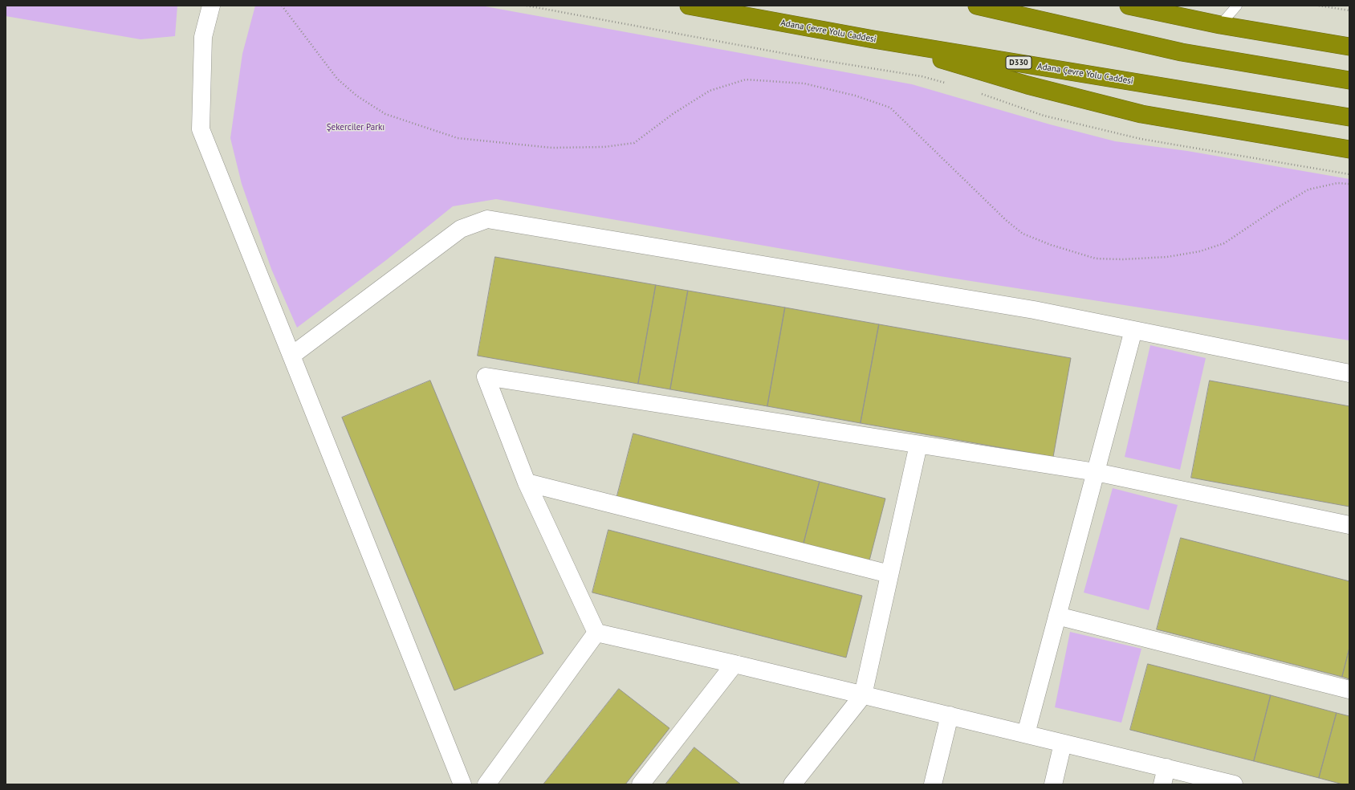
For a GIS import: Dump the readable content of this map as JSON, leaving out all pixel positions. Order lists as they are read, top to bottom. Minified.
{"streets":{"highway":["Adana Çevre Yolu Caddesi","D330"]},"parks":["Şekerciler Parkı"]}
